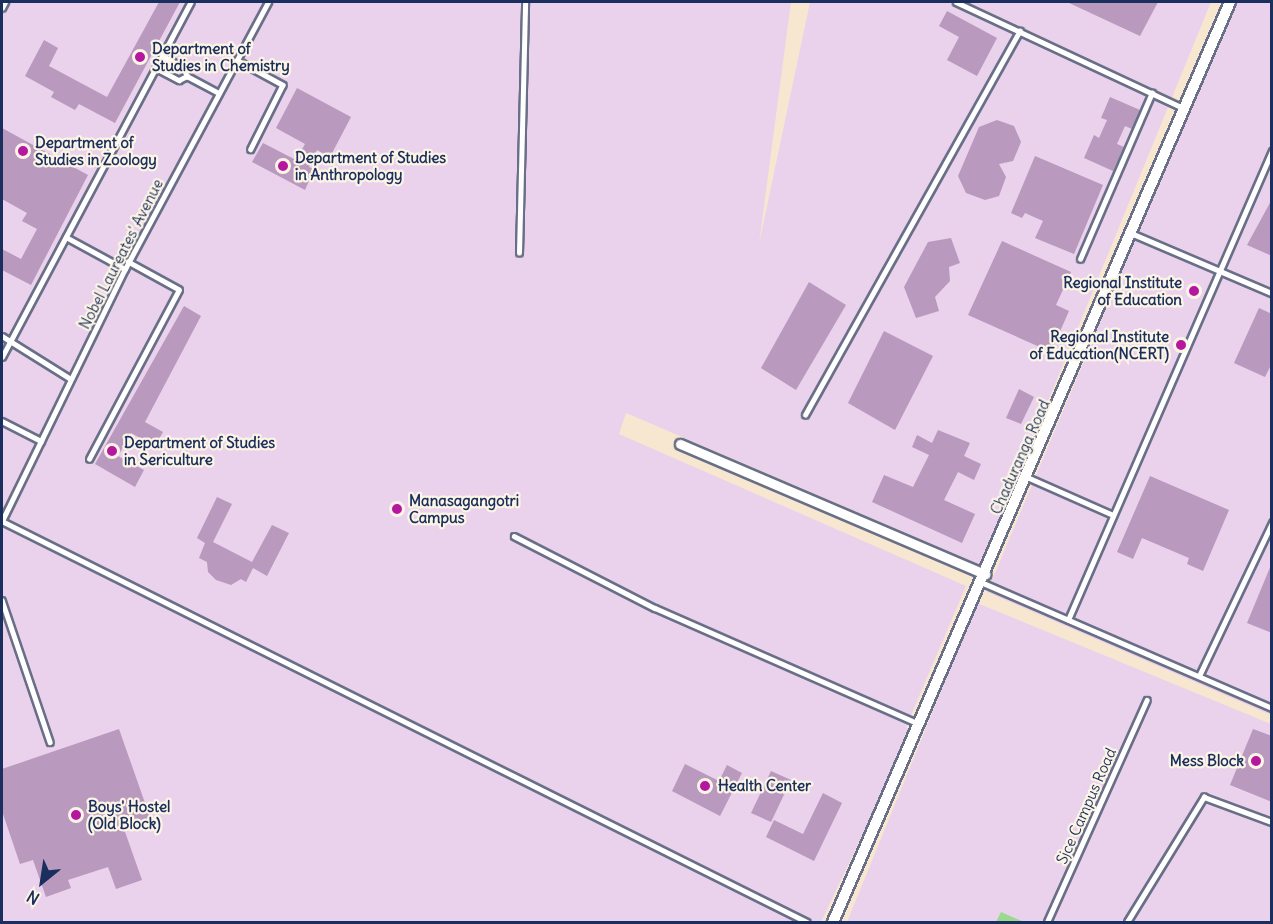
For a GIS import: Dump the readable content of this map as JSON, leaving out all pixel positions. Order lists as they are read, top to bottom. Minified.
{"streets":{"street":["Chaduranga Road"],"lane":["Nobel Laureates' Avenue","Sjce Campus Road"]},"places":["Department of Studies in Chemistry","Department of Studies in Zoology","Department of Studies in Anthropology","Regional Institute of Education","Regional Institute of Education(NCERT)","Department of Studies in Sericulture","Manasagangotri Campus","Mess Block","Health Center","Boys' Hostel (Old Block)"],"north":"bottom left"}
